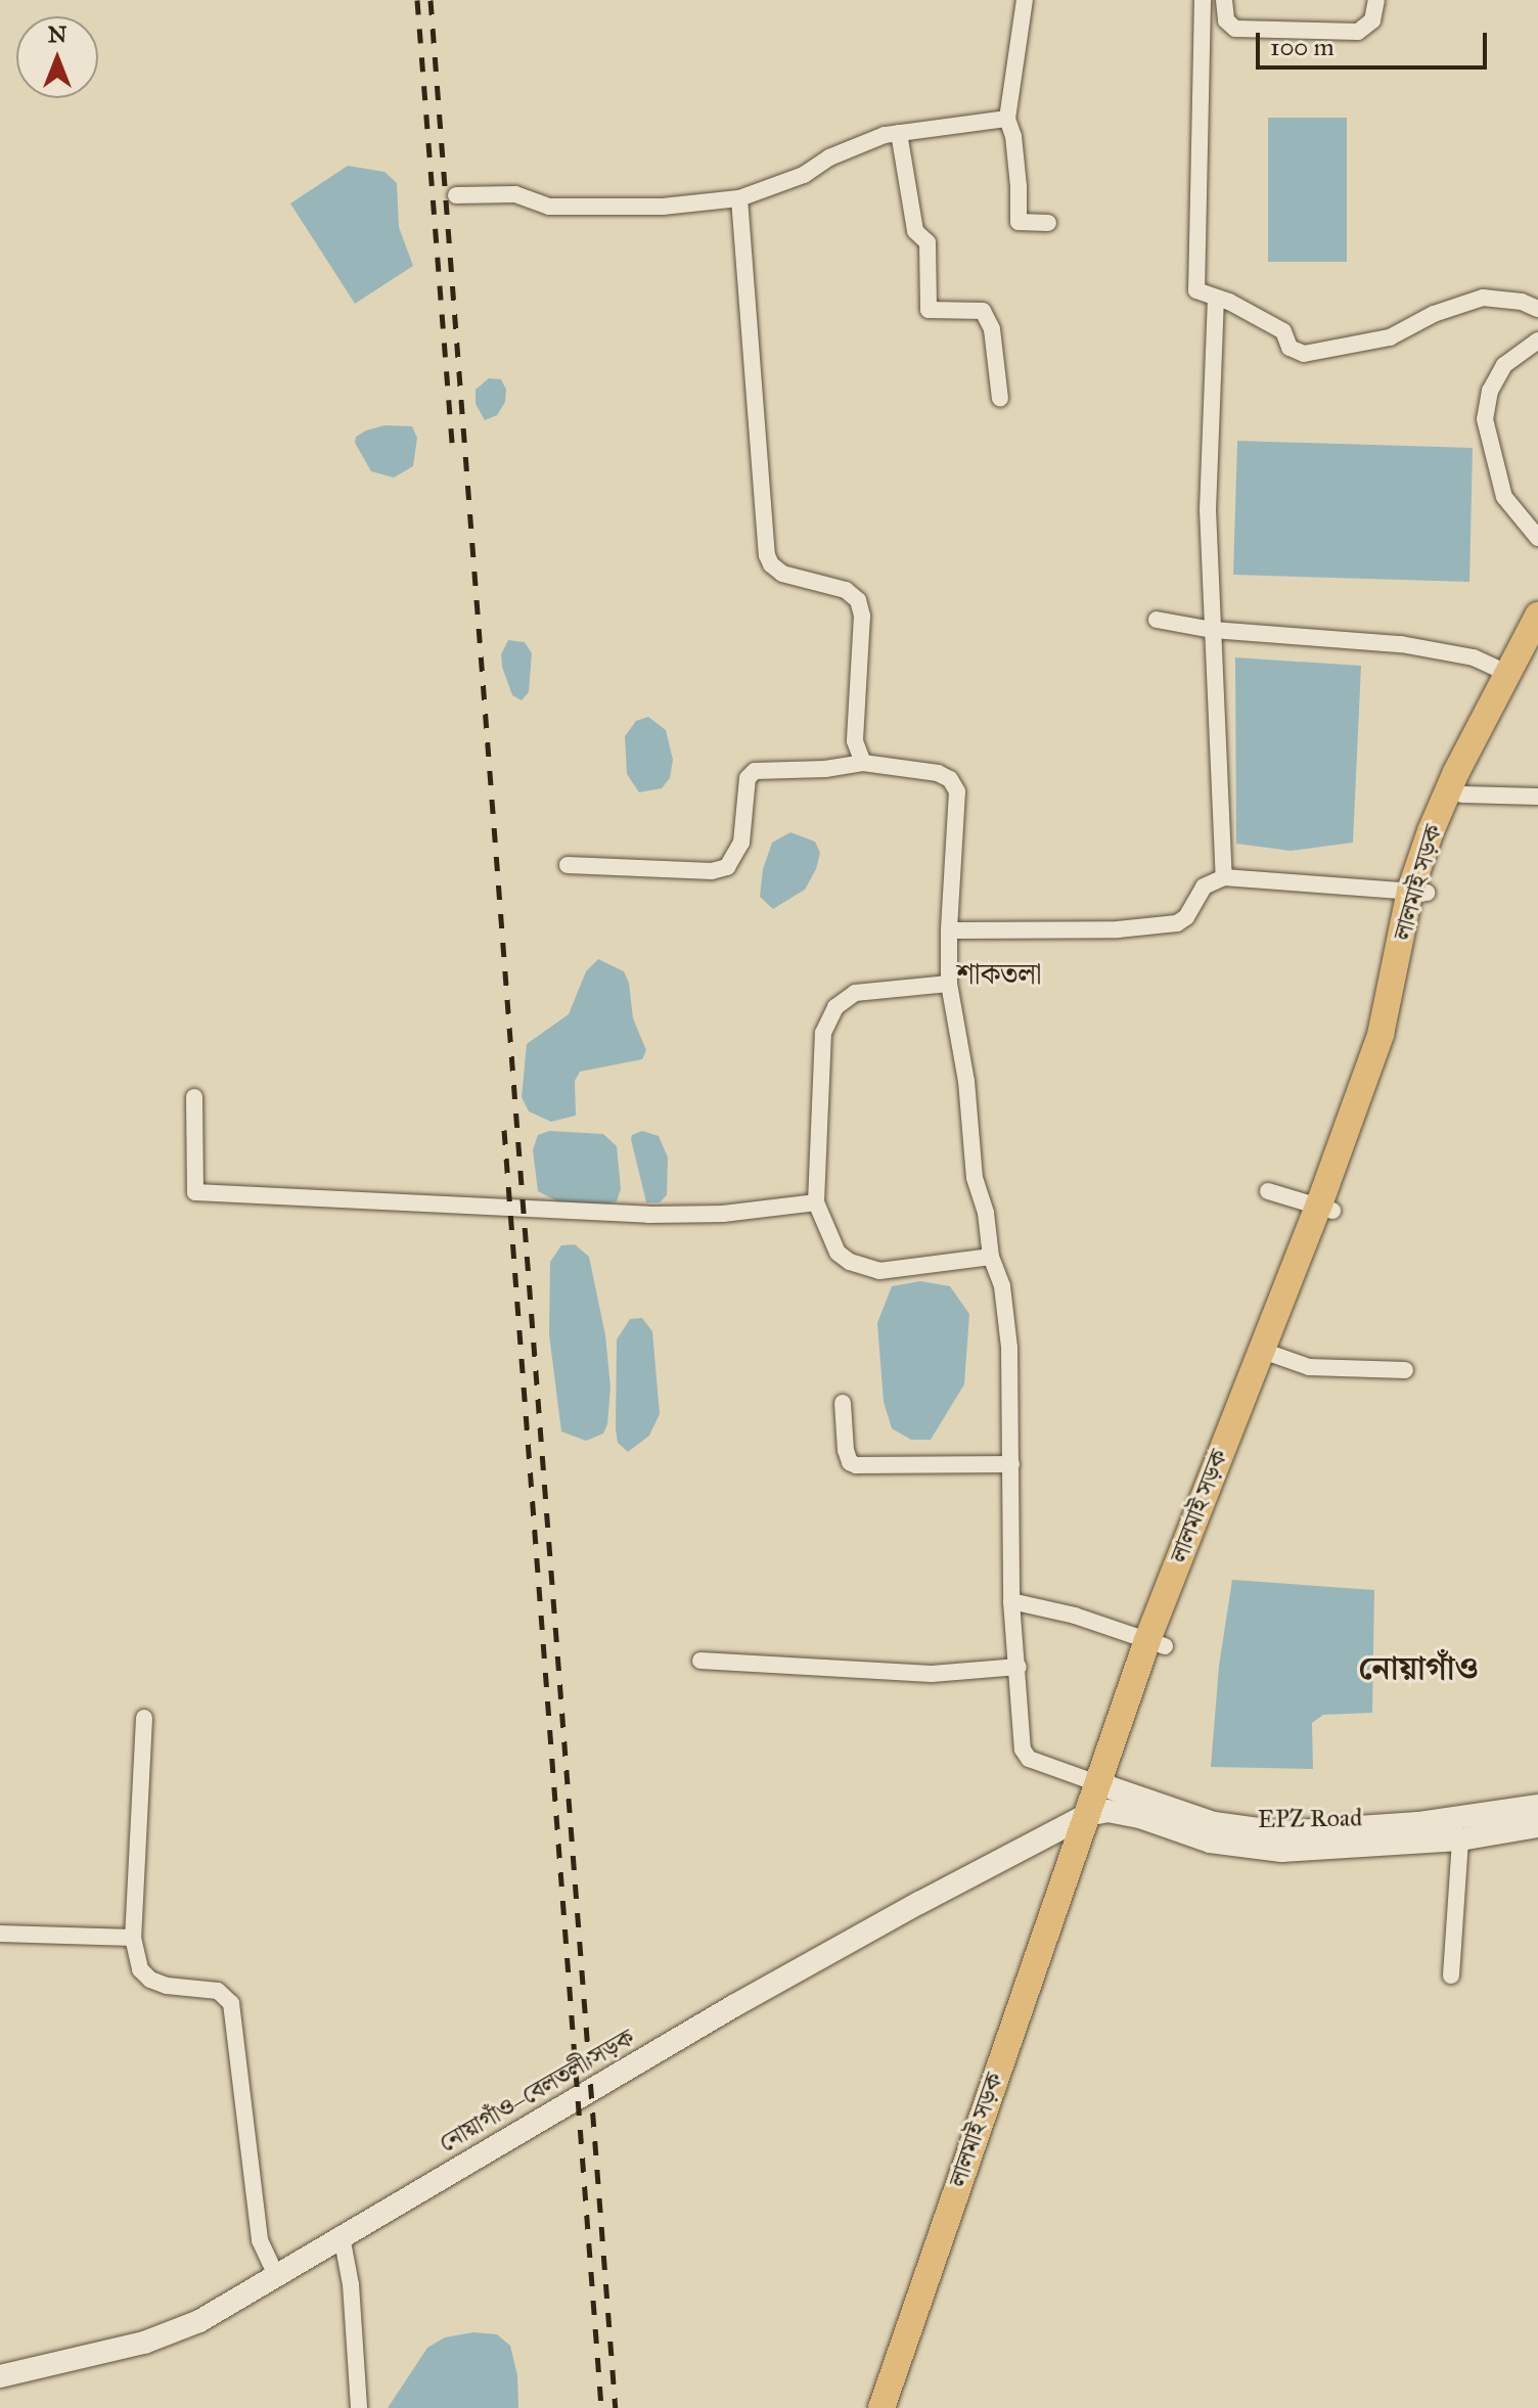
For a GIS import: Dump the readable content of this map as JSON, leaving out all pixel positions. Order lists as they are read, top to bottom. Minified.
{"streets":{"main road":["লালমাই সড়ক","EPZ Road","নোয়াগাঁও–বেলতলী সড়ক"]},"crossings":[["লালমাই সড়ক","EPZ Road"],["লালমাই সড়ক","নোয়াগাঁও–বেলতলী সড়ক"],["EPZ Road","নোয়াগাঁও–বেলতলী সড়ক"]],"districts":["শাকতলা","নোয়াগাঁও"],"scale_bar":"100 m","north":"top"}
